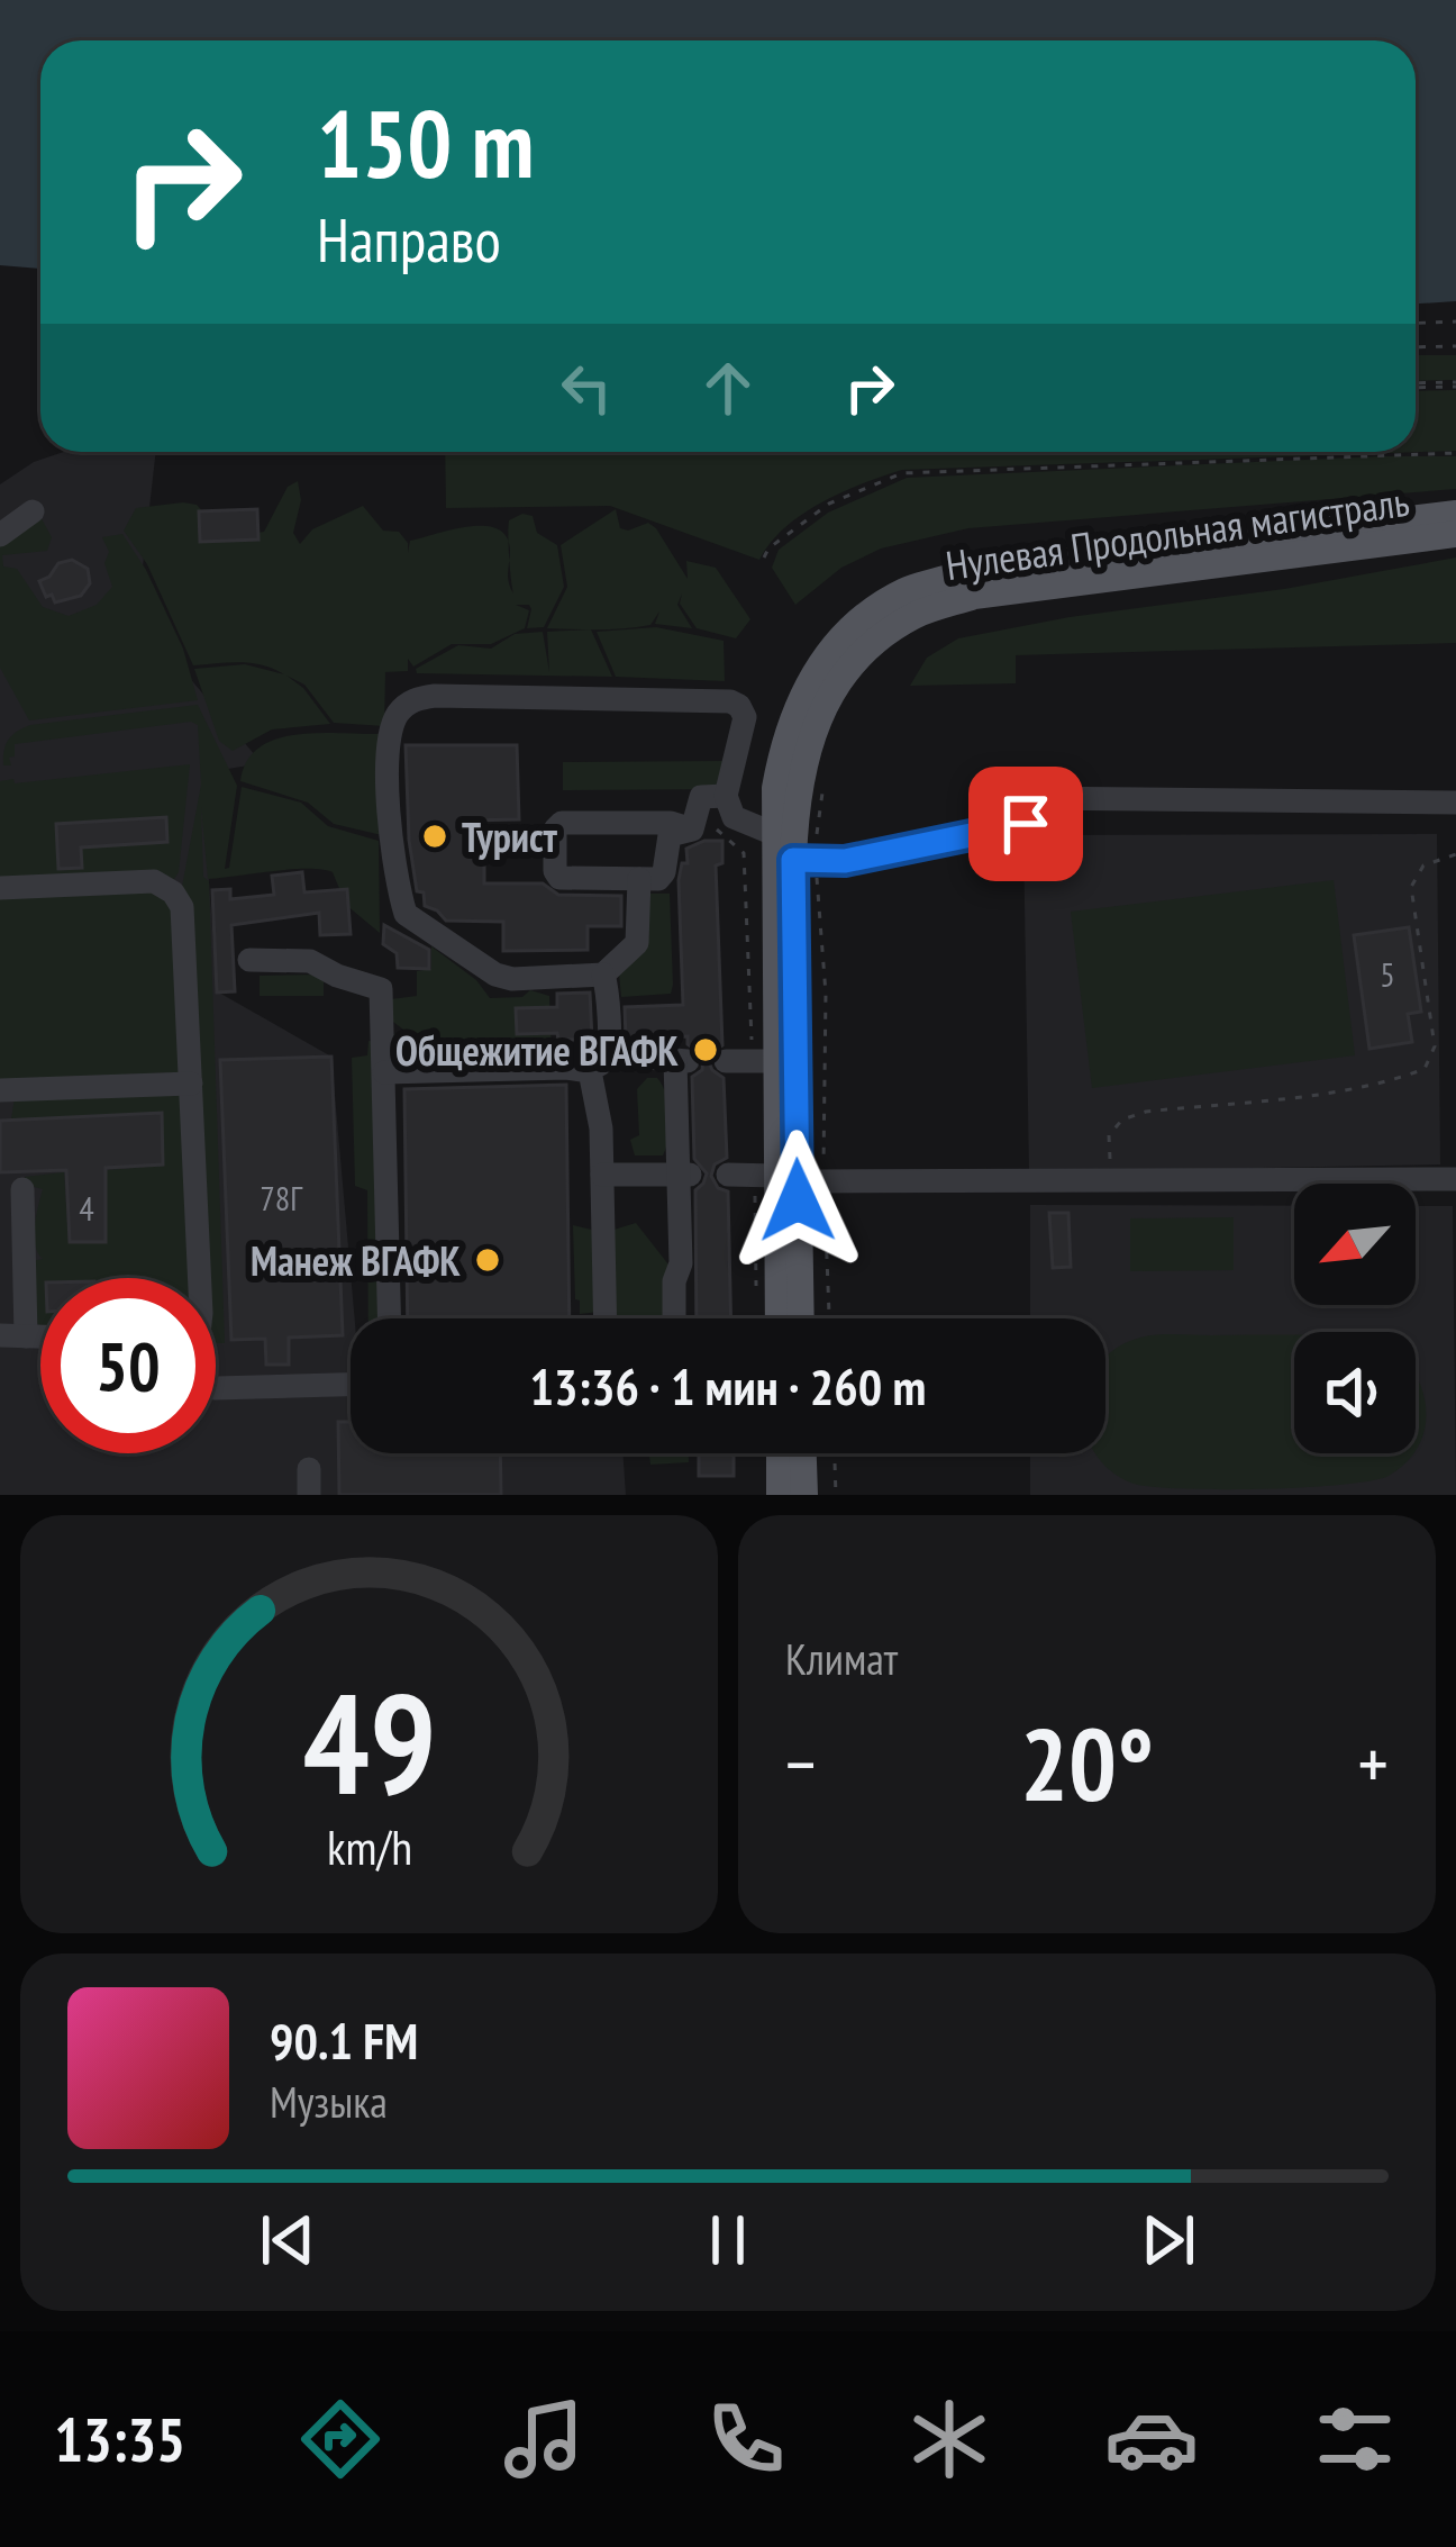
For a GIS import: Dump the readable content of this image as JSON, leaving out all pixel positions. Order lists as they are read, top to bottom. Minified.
{"streets":{"main road":["Нулевая Продольная магистраль"]},"places":["Турист","Общежитие ВГАФК","Манеж ВГАФК"],"house_numbers":["5","78Г","4"],"north":"bottom left","page":{"turn":["150 m","Направо"],"limit":"50","trip":"13:36 · 1 мин · 260 m","tile":"Климат","heat":["−","20°","+"],"song":["90.1 FM","Музыка"],"tabs":"13:35","gauge":["49","km/h"]}}
